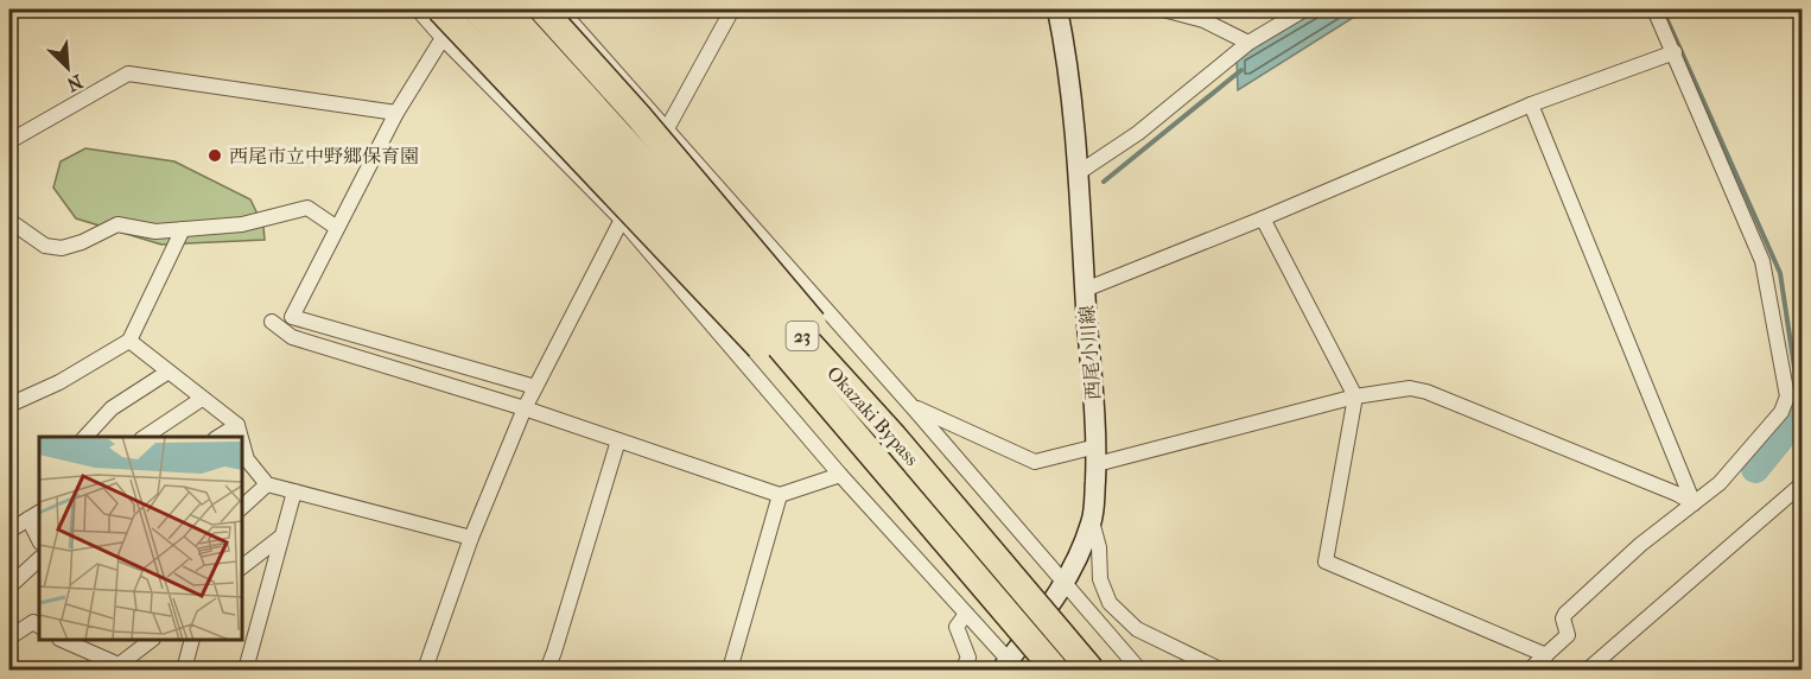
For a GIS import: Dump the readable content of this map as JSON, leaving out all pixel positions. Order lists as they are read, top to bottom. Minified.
{"streets":{"highway":["23","Okazaki Bypass"],"main road":["西尾小川線"]},"crossings":[["23","Okazaki Bypass"]],"places":["西尾市立中野郷保育園"],"north":"bottom right"}
